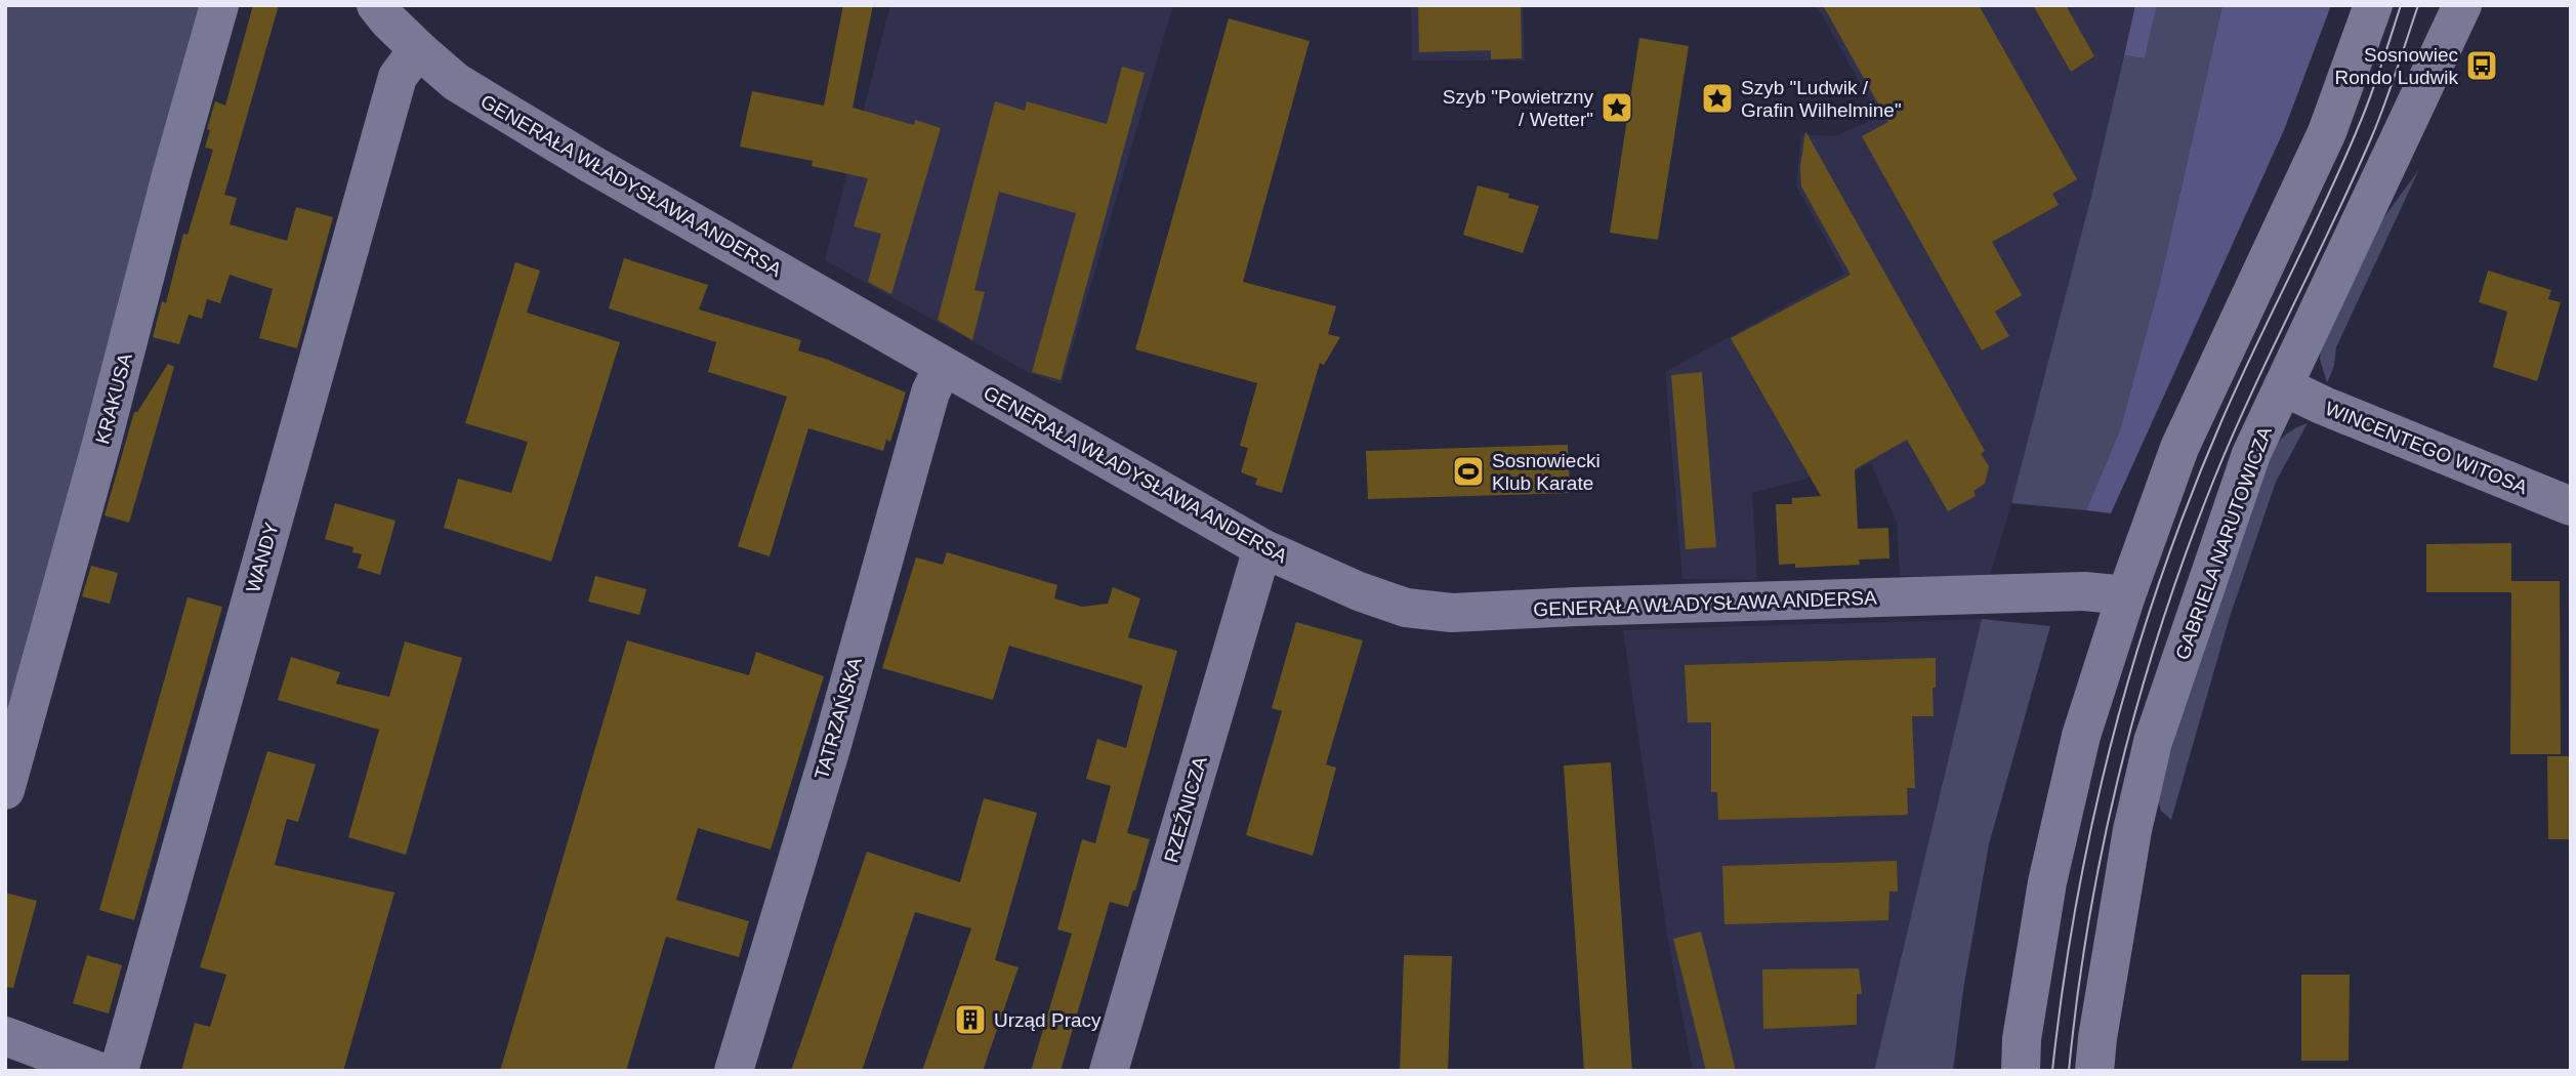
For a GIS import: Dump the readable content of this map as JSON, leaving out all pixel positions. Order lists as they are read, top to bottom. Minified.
{"streets":{"street":["GENERAŁA WŁADYSŁAWA ANDERSA","KRAKUSA","WINCENTEGO WITOSA","GABRIELA NARUTOWICZA","WANDY","TATRZAŃSKA","RZEŹNICZA"]},"crossings":[["GENERAŁA WŁADYSŁAWA ANDERSA","WANDY"],["GENERAŁA WŁADYSŁAWA ANDERSA","TATRZAŃSKA"],["GENERAŁA WŁADYSŁAWA ANDERSA","RZEŹNICZA"],["WINCENTEGO WITOSA","GABRIELA NARUTOWICZA"]],"places":{"bus stop":["Sosnowiec Rondo Ludwik"],"place":["Szyb \"Ludwik / Grafin Wilhelmine\"","Szyb \"Powietrzny / Wetter\""],"sports":["Sosnowiecki Klub Karate"],"building":["Urząd Pracy"]}}
